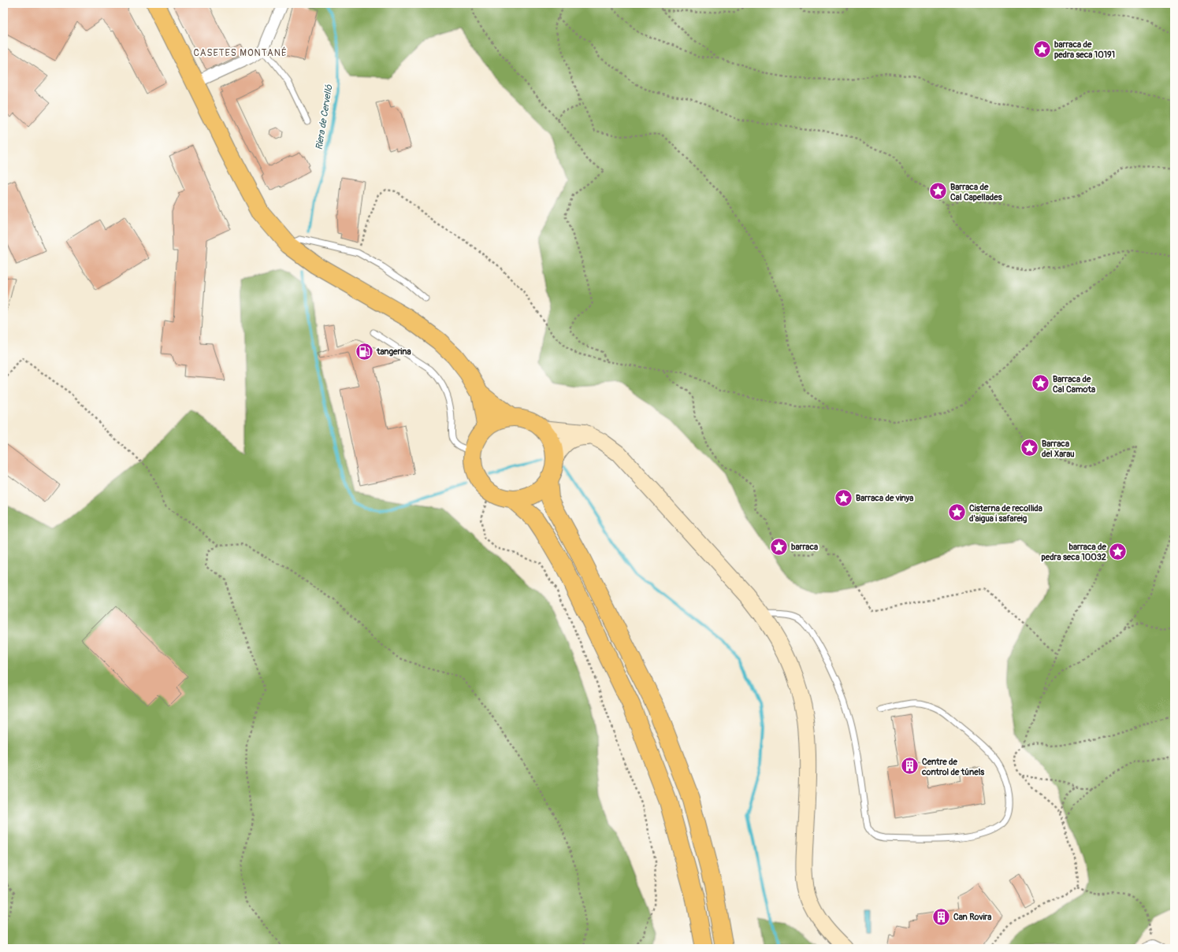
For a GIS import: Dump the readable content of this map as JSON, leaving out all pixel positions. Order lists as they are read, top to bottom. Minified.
{"districts":["CASETES MONTANÉ"],"water":["Riera de Cervelló"],"places":{"place":["barraca de pedra seca 10191","Barraca de Cal Capellades","Barraca de Cal Camota","Barraca del Xarau","Barraca de vinya","Cisterna de recollida d'aigua i safareig","barraca","barraca de pedra seca 10032"],"fuel station":["tangerina"],"building":["Centre de control de túnels","Can Rovira"]}}
